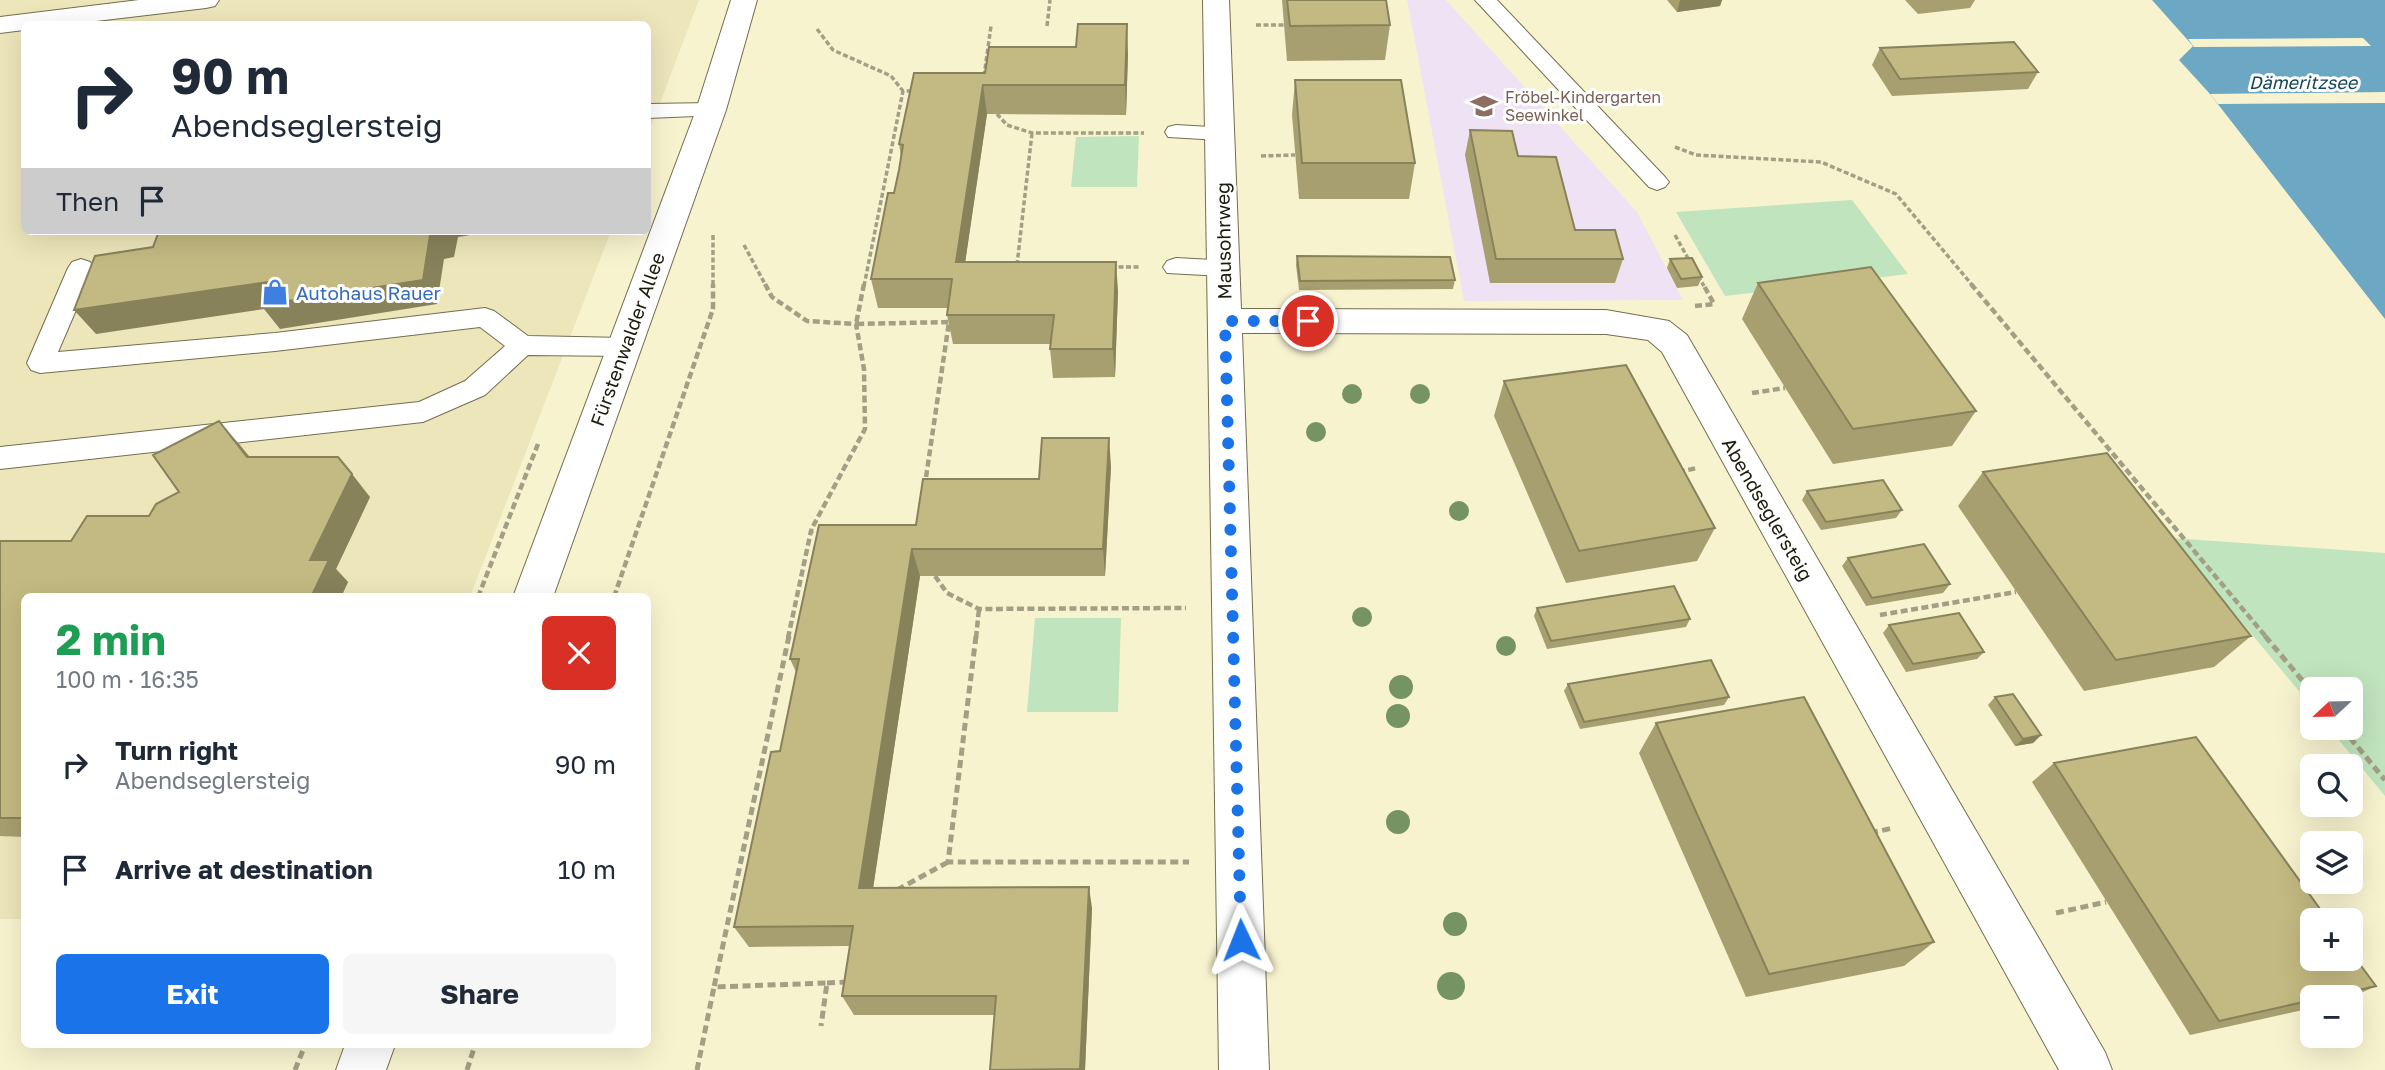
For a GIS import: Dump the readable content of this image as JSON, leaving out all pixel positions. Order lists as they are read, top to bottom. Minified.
{"streets":{"street":["Mausohrweg","Fürstenwalder Allee","Abendseglersteig"]},"crossings":[["Mausohrweg","Abendseglersteig"]],"water":["Dämeritzsee"],"places":{"school or university":["Fröbel-Kindergarten Seewinkel"],"shop":["Autohaus Rauer"]},"north":"left","page":{"turn":["90 m","Abendseglersteig"],"then":"Then","heading":["2 min","100 m · 16:35"],"map_buttons":["+","−"],"list":[{"name":"Turn right","note":"Abendseglersteig","value":"90 m"},{"name":"Arrive at destination","value":"10 m"}],"buttons":["Exit","Share"]}}
